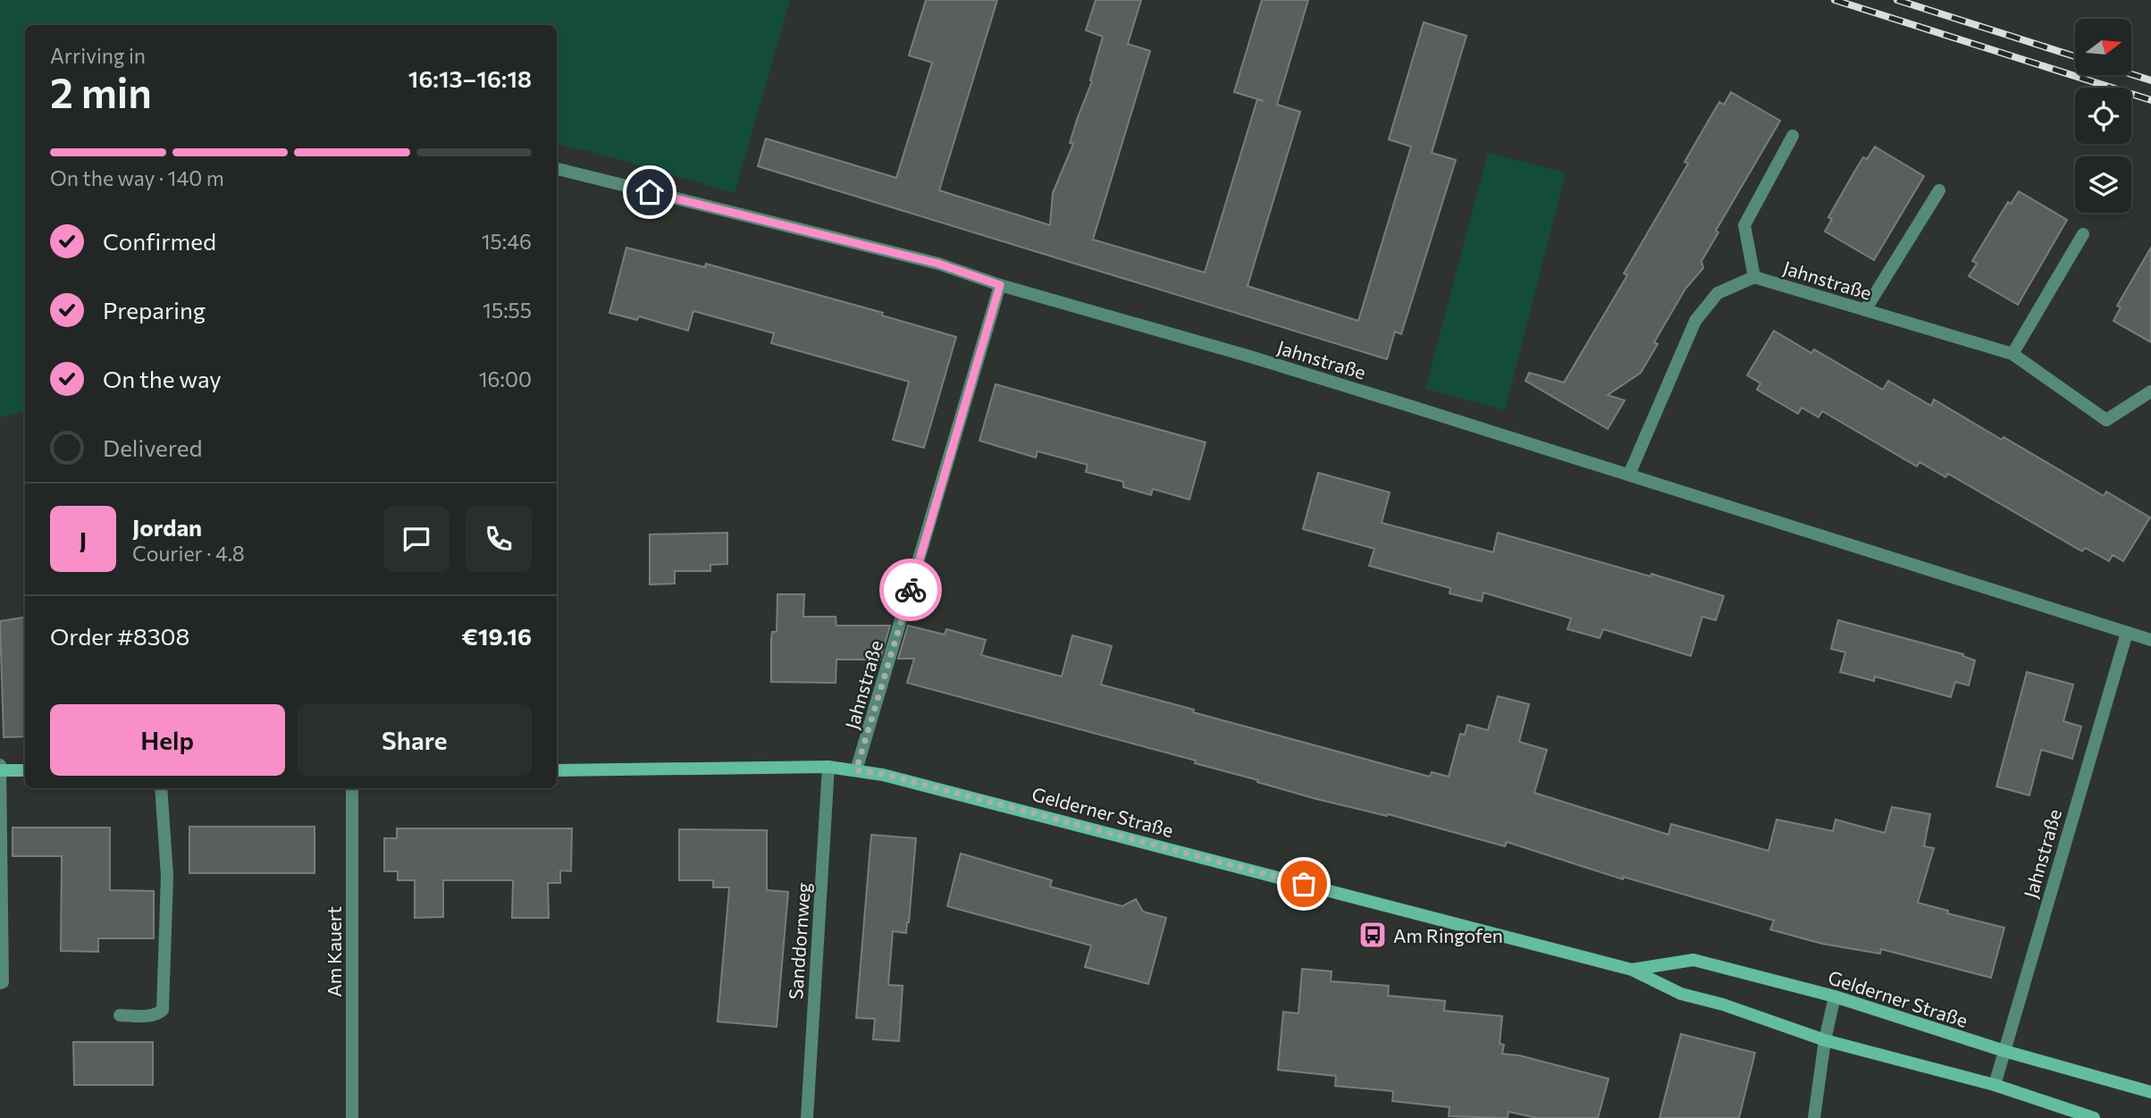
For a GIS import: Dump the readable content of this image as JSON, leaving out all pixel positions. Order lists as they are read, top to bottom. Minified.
{"streets":{"main road":["Gelderner Straße"],"street":["Jahnstraße","Sanddornweg","Am Kauert"]},"crossings":[["Jahnstraße","Gelderner Straße"],["Gelderner Straße","Sanddornweg"]],"places":{"bus stop":["Am Ringofen"]},"north":"right","page":{"heading":["2 min","Arriving in","16:13–16:18"],"panel":["Jordan","Courier · 4.8","Order #8308","€19.16"],"bar":"On the way · 140 m","list":[["Confirmed","15:46"],["Preparing","15:55"],["On the way","16:00"],"Delivered"],"round":"J","buttons":["Help","Share"]}}
